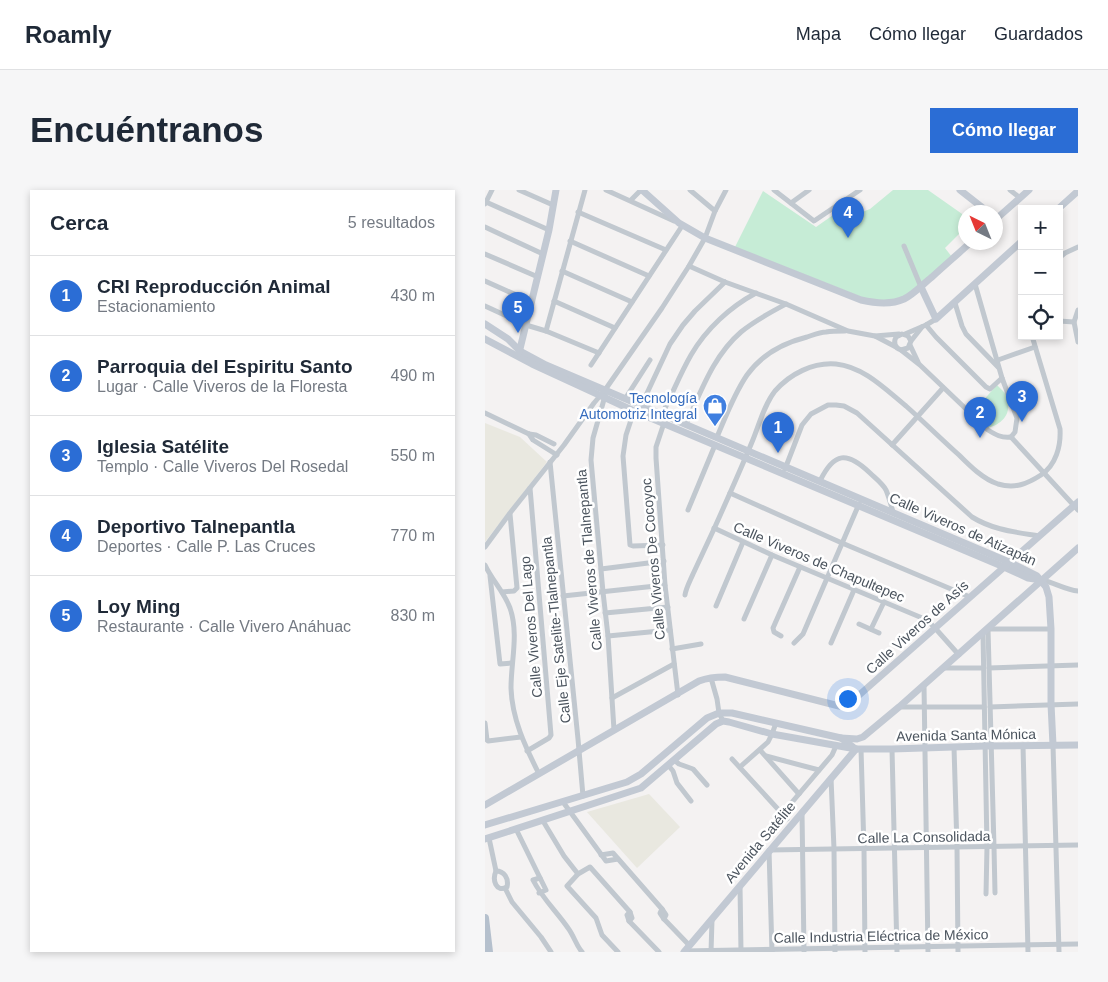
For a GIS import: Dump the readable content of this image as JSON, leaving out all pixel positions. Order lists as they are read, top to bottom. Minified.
{"streets":{"street":["Calle Viveros de Atizapán","Calle Viveros De Cocoyoc","Calle Viveros de Tlalnepantla","Calle Viveros de Chapultepec","Calle Viveros Del Lago","Calle Viveros de Asís","Calle Eje Satelite-Tlalnepantla","Avenida Santa Mónica","Calle La Consolidada","Avenida Satélite","Calle Industria Eléctrica de México"]},"crossings":[["Calle Viveros de Atizapán","Calle Viveros De Cocoyoc"],["Calle Viveros de Atizapán","Calle Viveros de Tlalnepantla"],["Calle Viveros de Atizapán","Calle Viveros de Asís"],["Calle Viveros De Cocoyoc","Calle Viveros de Asís"],["Calle Viveros de Tlalnepantla","Calle Viveros de Asís"],["Calle Viveros de Chapultepec","Calle Viveros de Asís"],["Calle Viveros de Asís","Calle Eje Satelite-Tlalnepantla"],["Avenida Santa Mónica","Avenida Satélite"],["Calle La Consolidada","Avenida Satélite"],["Avenida Satélite","Calle Industria Eléctrica de México"]],"places":{"shop":["Tecnología Automotriz Integral"]},"north":"top left","page":{"header":"Roamly","nav":["Mapa","Cómo llegar","Guardados"],"buttons":"Cómo llegar","title":"Encuéntranos","heading":["Cerca","5 resultados"],"pins":["4","5","3","2","1"],"map_buttons":["+","−"],"list":[{"mark":"1","name":"CRI Reproducción Animal","note":"Estacionamiento","value":"430 m"},{"mark":"2","name":"Parroquia del Espiritu Santo","note":"Lugar · Calle Viveros de la Floresta","value":"490 m"},{"mark":"3","name":"Iglesia Satélite","note":"Templo · Calle Viveros Del Rosedal","value":"550 m"},{"mark":"4","name":"Deportivo Talnepantla","note":"Deportes · Calle P. Las Cruces","value":"770 m"},{"mark":"5","name":"Loy Ming","note":"Restaurante · Calle Vivero Anáhuac","value":"830 m"}]}}
